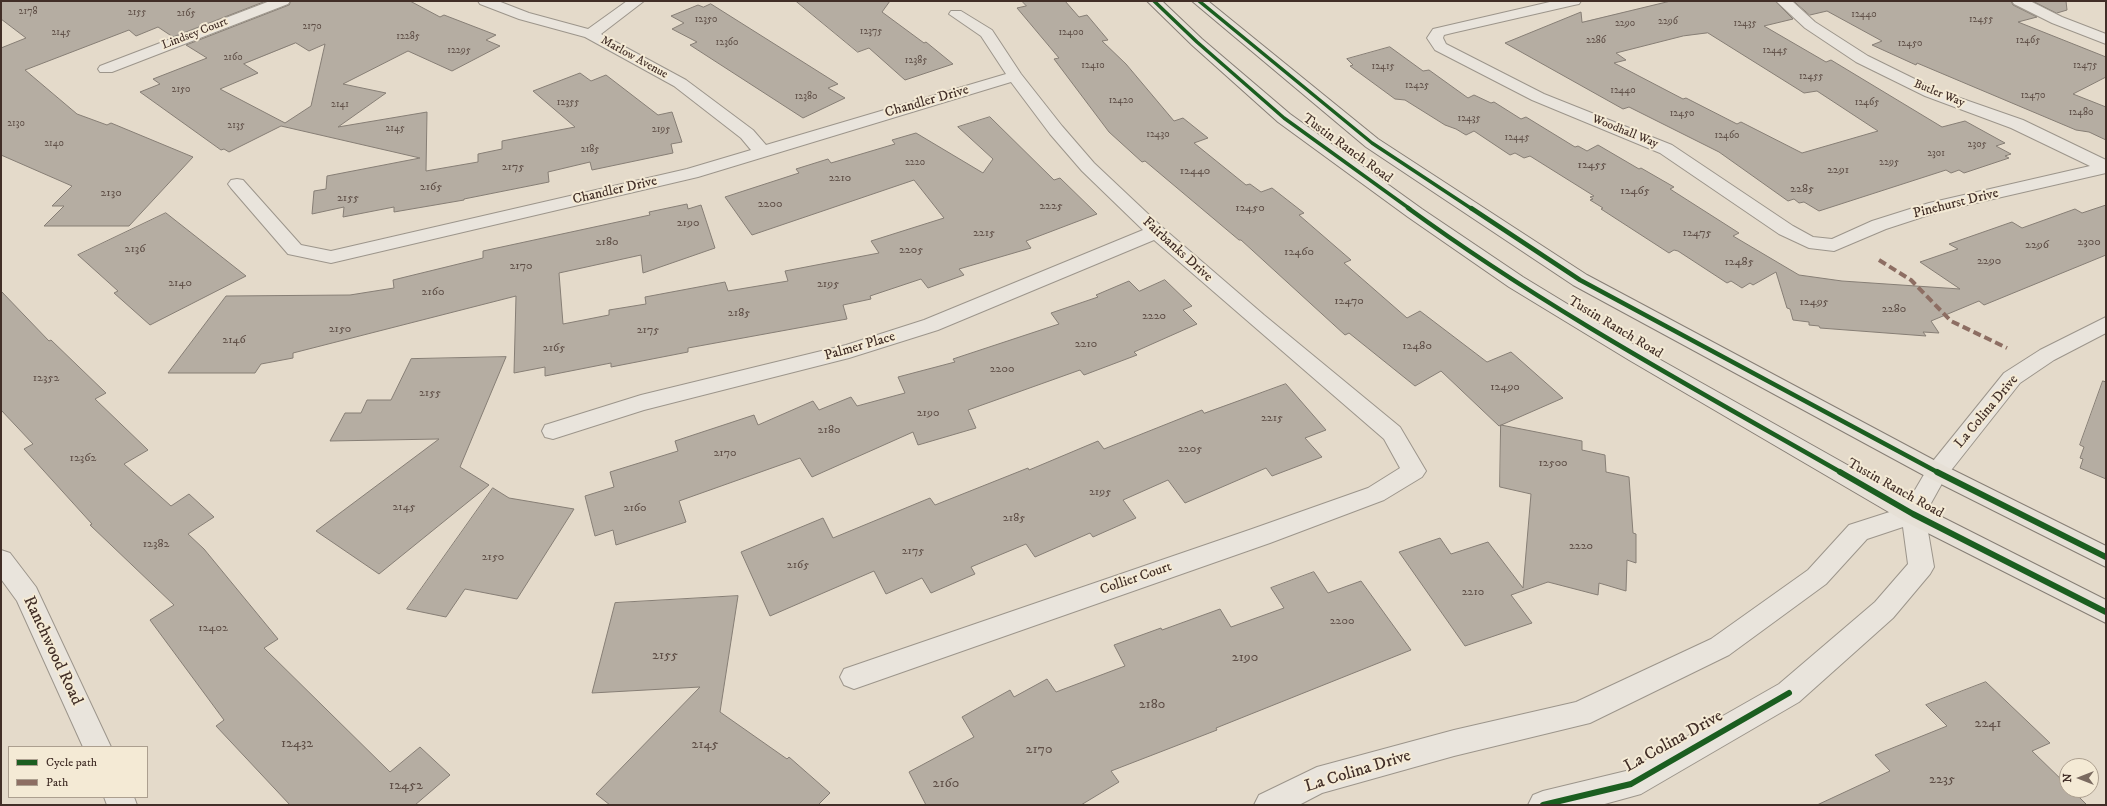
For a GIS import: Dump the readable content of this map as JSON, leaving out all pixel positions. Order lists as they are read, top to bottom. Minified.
{"streets":{"main road":["Tustin Ranch Road"],"street":["Lindsey Court","Marlow Avenue","Butler Way","Chandler Drive","Woodhall Way","Pinehurst Drive","Fairbanks Drive","Palmer Place","La Colina Drive","Collier Court","Ranchwood Road"]},"crossings":[["Marlow Avenue","Chandler Drive"],["Butler Way","Pinehurst Drive"],["Chandler Drive","Fairbanks Drive"],["Woodhall Way","Pinehurst Drive"],["Tustin Ranch Road","La Colina Drive"],["Fairbanks Drive","Palmer Place"],["Fairbanks Drive","Collier Court"]],"house_numbers":["2178","2155","2165","12440","12350","12455","2296","2290","12435","2170","12375","2145","12400","12285","2286","12465","12360","12450","12295","12445","2160","12385","12410","12475","12415","12455","12425","2150","12440","12470","12380","12420","12355","12465","2141","12480","12450","12435","2130","2135","2145","2195","12430","12460","12445","2140","2305","2185","2301","2220","2295","12455","2175","2291","12440","2210","2165","2285","12465","2130","2155","2200","2225","12450","2190","2215","12475","2180","2300","2296","2136","2205","12460","2290","12485","2170","2140","2195","2160","12470","12495","2280","2185","2220","2150","2175","2146","2210","12480","2165","2200","12352","12490","2155","2190","2215","2180","2205","2170","12362","12500","2195","2145","2160","2185","12382","2220","2175","2150","2165","2210","2200","12402","2155","2190","2180","2241","12432","2145","2170","2235","2160","12452"],"legend":["Cycle path","Path"],"north":"left"}
